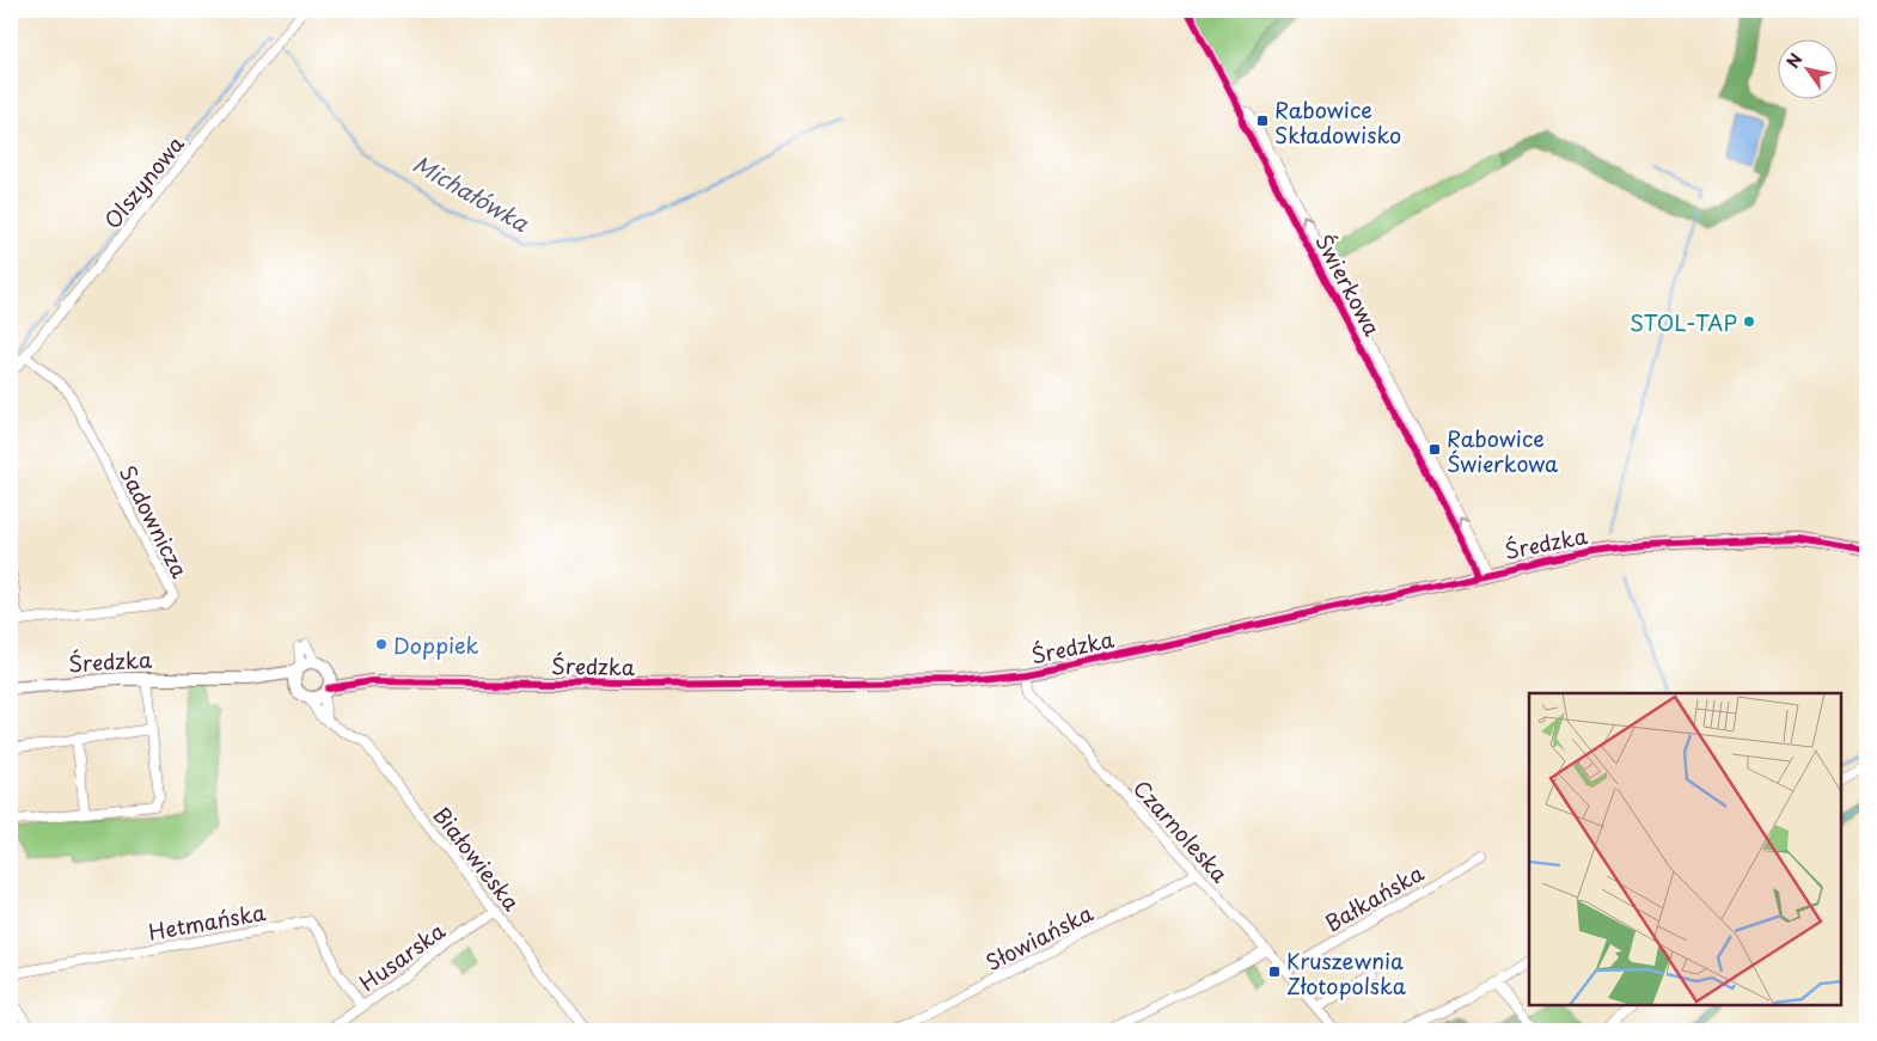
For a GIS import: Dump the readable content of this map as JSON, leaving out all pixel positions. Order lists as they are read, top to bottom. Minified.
{"streets":{"street":["Olszynowa","Świerkowa","Sadownicza","Średzka","Czarnoleska","Białowieska","Bałkańska","Hetmańska","Słowiańska","Husarska"]},"crossings":[["Olszynowa","Sadownicza"],["Świerkowa","Średzka"],["Średzka","Czarnoleska"],["Średzka","Białowieska"],["Czarnoleska","Bałkańska"],["Czarnoleska","Słowiańska"],["Białowieska","Husarska"],["Hetmańska","Husarska"]],"water":["Michałówka"],"places":{"transit":["Rabowice Składowisko","Rabowice Świerkowa","Kruszewnia Złotopolska"],"other":["STOL-TAP","Doppiek"]},"north":"top left"}
